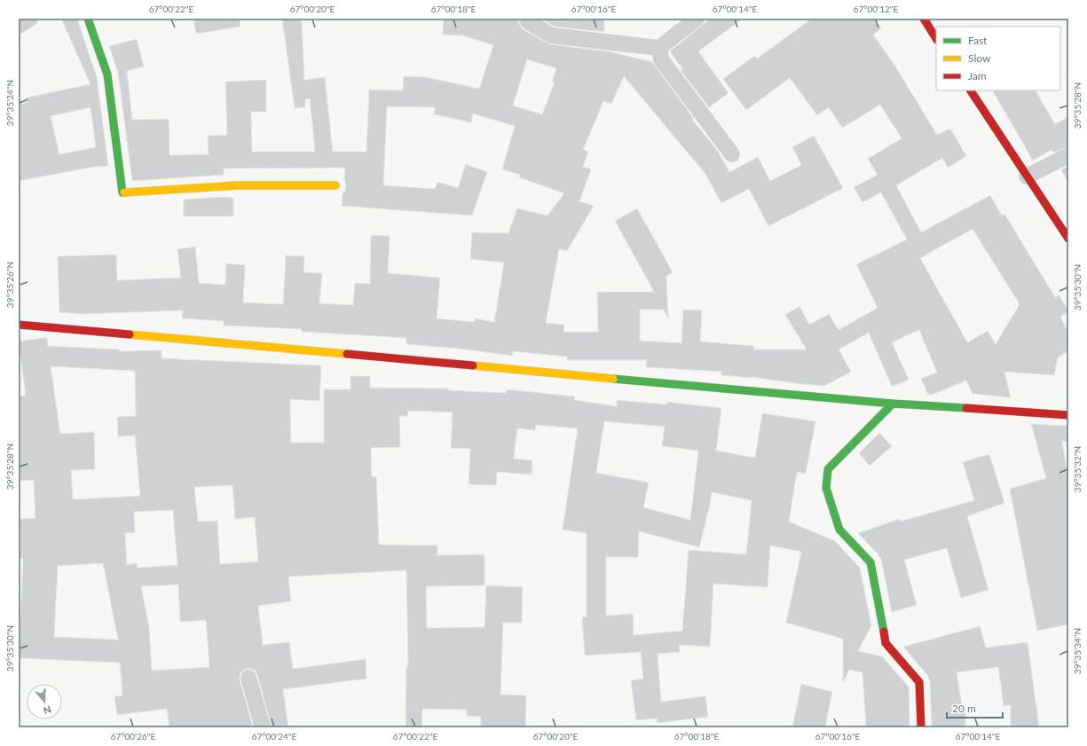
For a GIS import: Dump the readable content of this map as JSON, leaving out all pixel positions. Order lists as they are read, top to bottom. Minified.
{"legend":["Fast","Slow","Jam"],"scale_bar":"20 m","north":"bottom","coordinates":["67°00'22\"E","67°00'20\"E","67°00'18\"E","67°00'16\"E","67°00'14\"E","67°00'12\"E","39°35'24\"N","39°35'28\"N","39°35'26\"N","39°35'30\"N","39°35'32\"N","39°35'34\"N","67°00'26\"E","67°00'24\"E"]}
